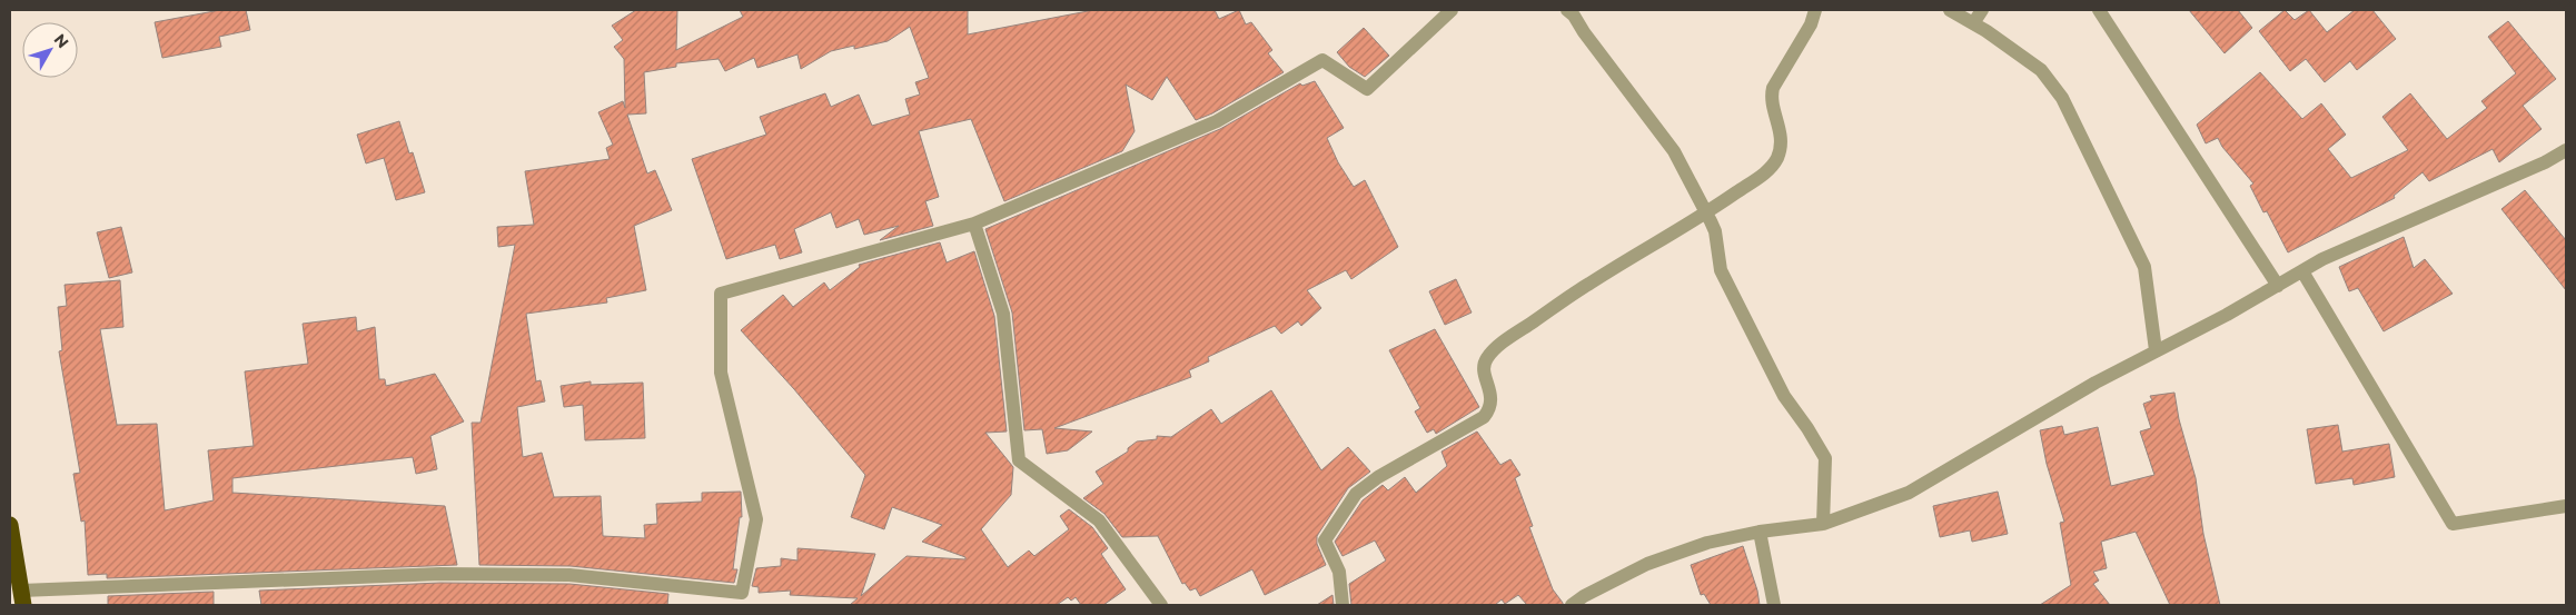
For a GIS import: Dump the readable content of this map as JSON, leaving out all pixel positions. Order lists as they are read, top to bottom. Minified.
{"north":"top right"}
